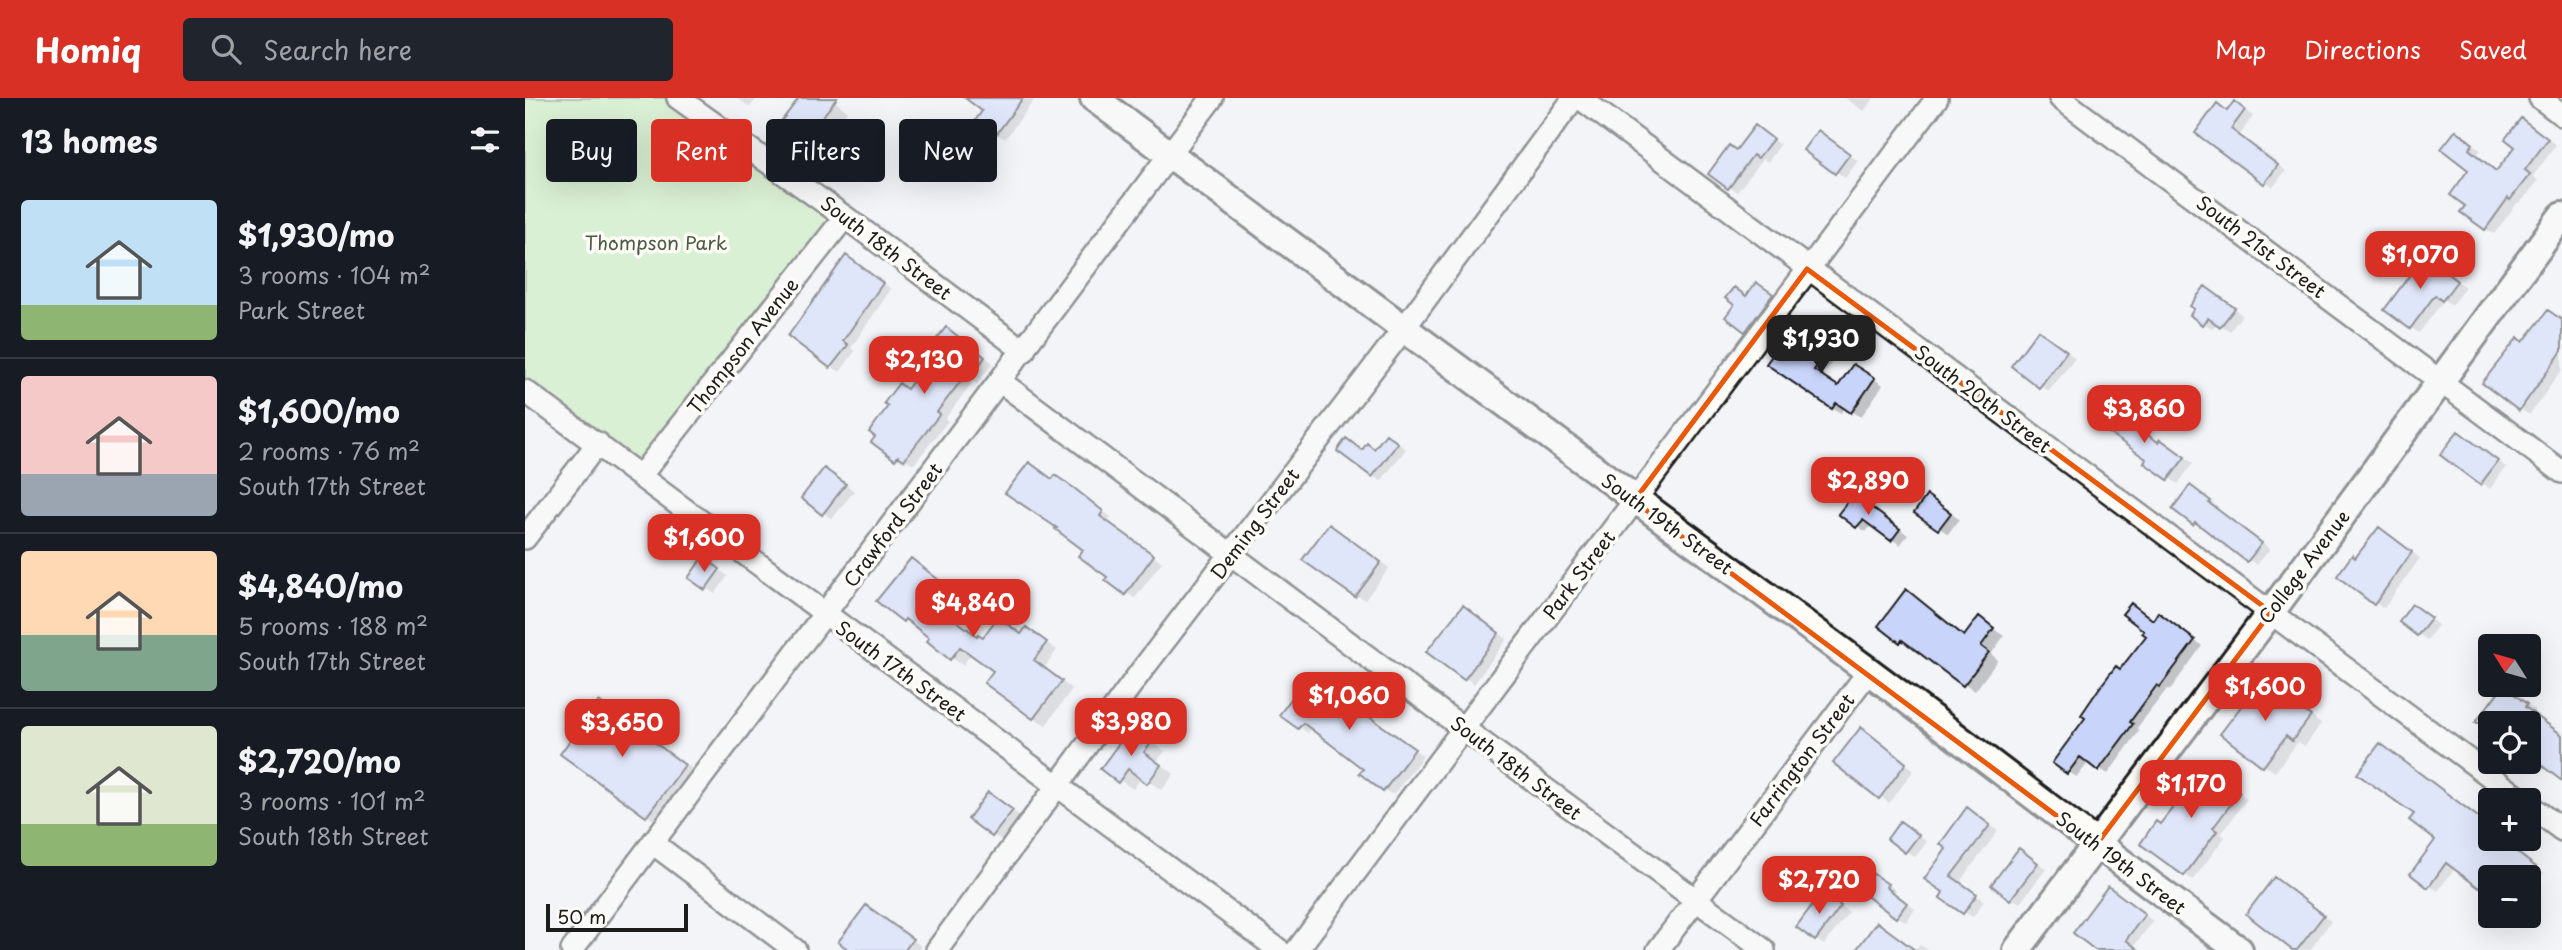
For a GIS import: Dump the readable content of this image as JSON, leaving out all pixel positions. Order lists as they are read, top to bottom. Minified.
{"streets":{"street":["South 21st Street","South 18th Street","Thompson Avenue","South 20th Street","Deming Street","South 19th Street","Crawford Street","College Avenue","Park Street","South 17th Street","Farrington Street"]},"crossings":[["South 21st Street","College Avenue"],["South 18th Street","Thompson Avenue"],["South 18th Street","Deming Street"],["South 18th Street","Crawford Street"],["South 18th Street","Park Street"],["South 18th Street","Farrington Street"],["Thompson Avenue","South 17th Street"],["South 20th Street","College Avenue"],["South 20th Street","Park Street"],["Deming Street","South 19th Street"],["Deming Street","South 17th Street"],["South 19th Street","Crawford Street"],["South 19th Street","College Avenue"],["South 19th Street","Park Street"],["South 19th Street","Farrington Street"],["Crawford Street","South 17th Street"]],"parks":["Thompson Park"],"scale_bar":"50 m","north":"top left","page":{"header":"Homiq","search":"Search here","nav":["Map","Directions","Saved"],"heading":"13 homes","chip":["Buy","Rent","Filters","New"],"list":[{"name":"$1,930/mo","note":"3 rooms · 104 m² · Park Street"},{"name":"$1,600/mo","note":"2 rooms · 76 m² · South 17th Street"},{"name":"$4,840/mo","note":"5 rooms · 188 m² · South 17th Street"},{"name":"$2,720/mo","note":"3 rooms · 101 m² · South 18th Street"}],"price":["$1,070","$1,930","$2,130","$3,860","$2,890","$1,600","$4,840","$1,600","$1,060","$3,980","$3,650","$1,170","$2,720"],"map_buttons":["+","−"],"scale":"50 m"}}
